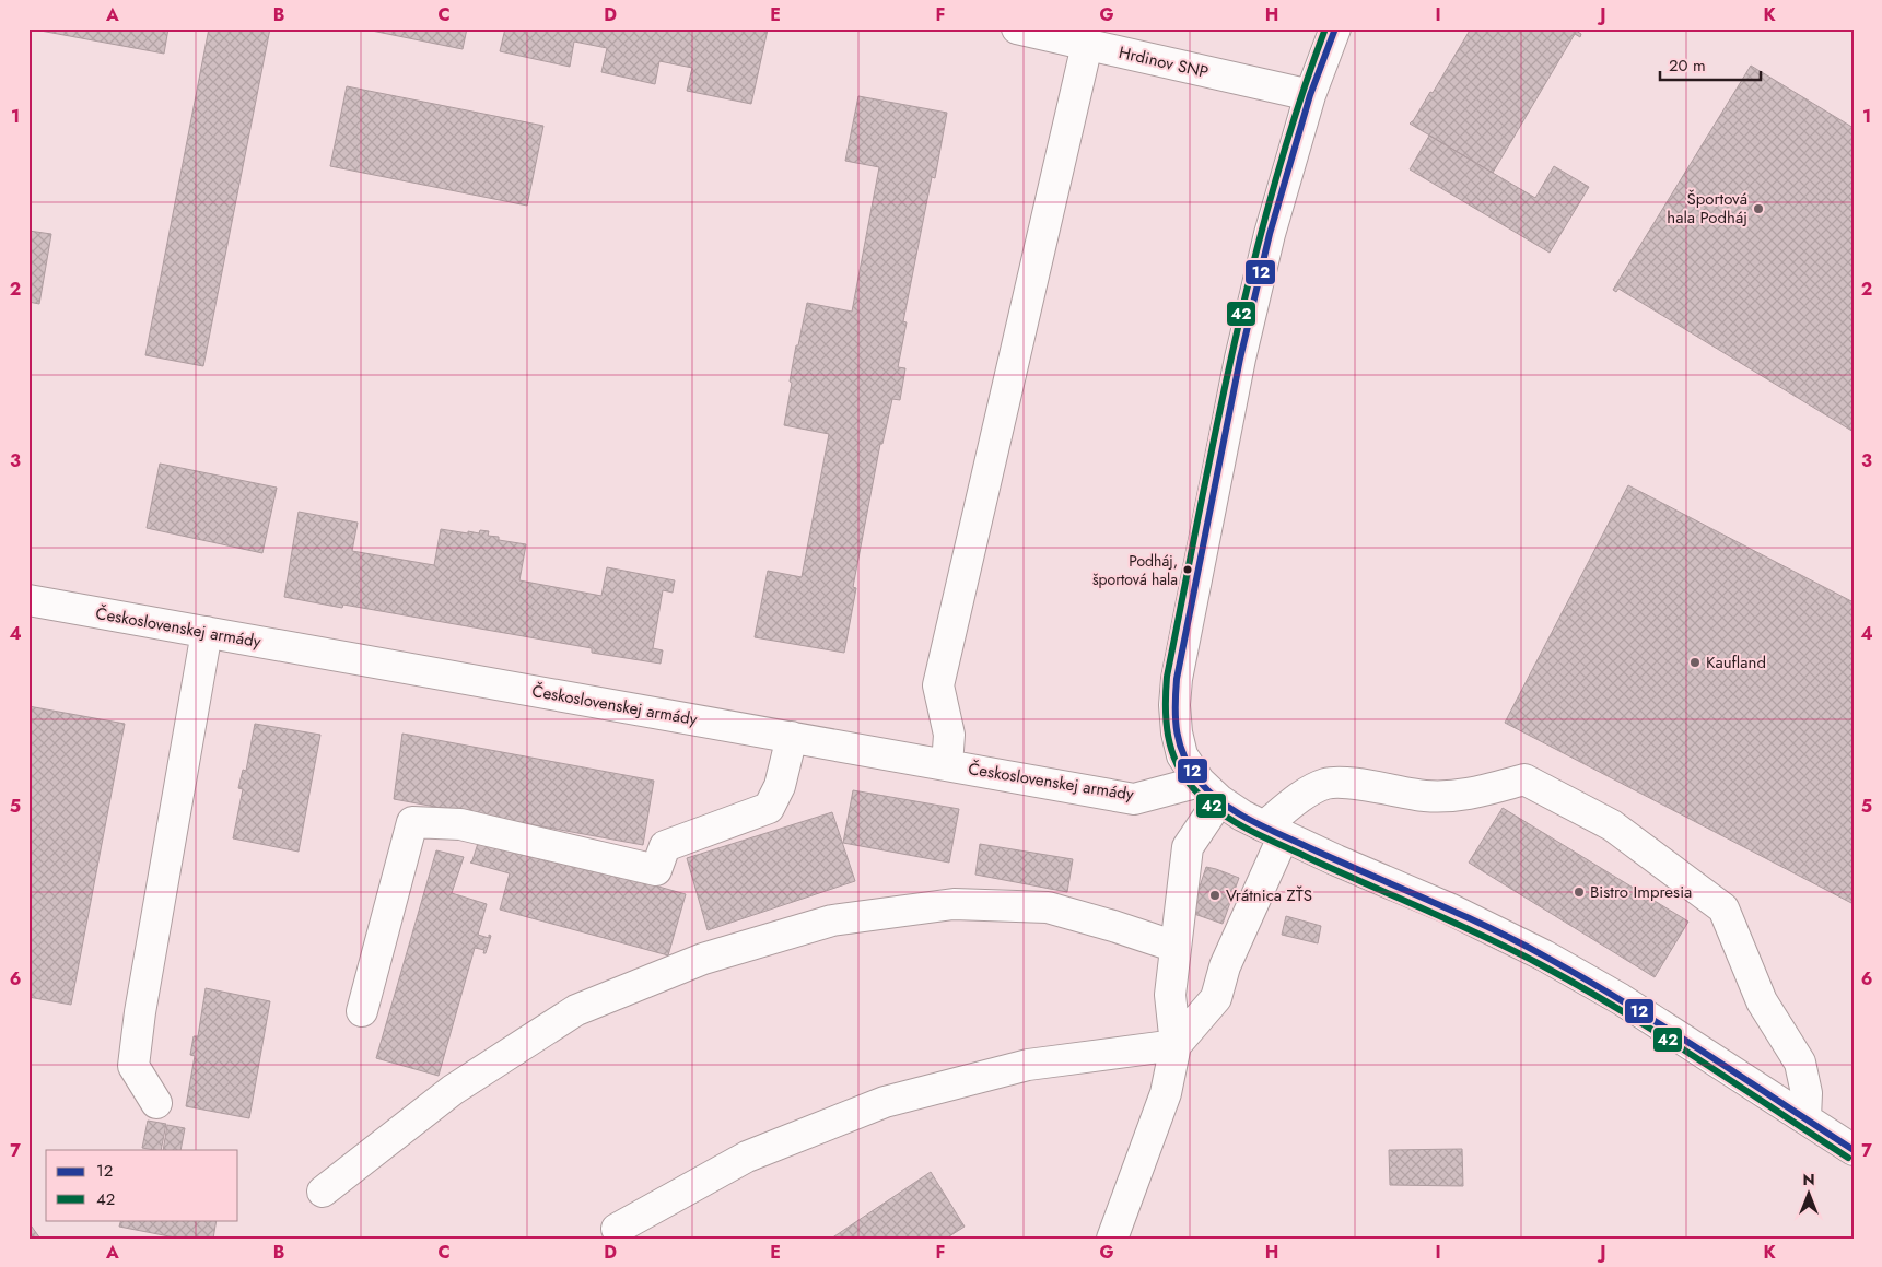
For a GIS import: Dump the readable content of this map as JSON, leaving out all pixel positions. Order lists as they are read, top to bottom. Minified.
{"streets":{"street":["Hrdinov SNP","Československej armády"]},"places":["Športová hala Podháj","Podháj, športová hala","Kaufland","Bistro Impresia","Vrátnica ZŤS"],"lines":["transit line 12","transit line 42"],"legend":["12","42"],"scale_bar":"20 m","north":"top","grid":{"columns":["A","B","C","D","E","F","G","H","I","J","K"],"rows":["1","2","3","4","5","6","7"]}}
